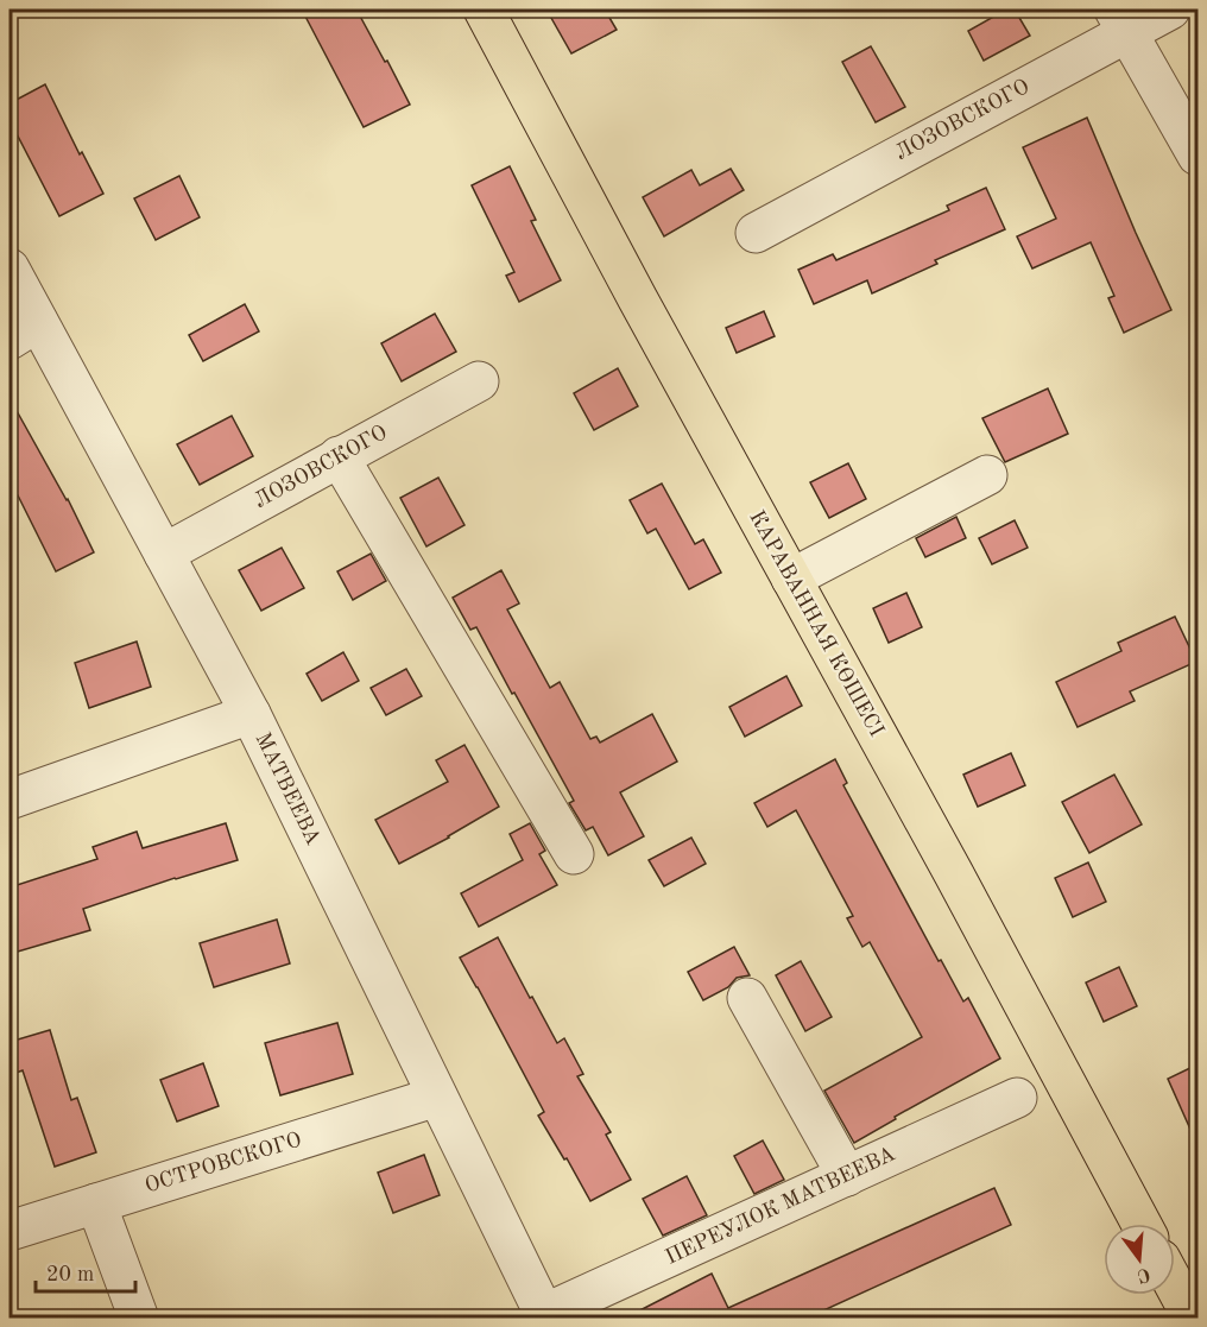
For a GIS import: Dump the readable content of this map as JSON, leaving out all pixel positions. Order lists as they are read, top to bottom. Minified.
{"streets":{"main road":["КАРАВАННАЯ КӨШЕСІ"],"street":["ЛОЗОВСКОГО","МАТВЕЕВА","ОСТРОВСКОГО","ПЕРЕУЛОК МАТВЕЕВА"]},"crossings":[["ЛОЗОВСКОГО","МАТВЕЕВА"],["МАТВЕЕВА","ОСТРОВСКОГО"],["МАТВЕЕВА","ПЕРЕУЛОК МАТВЕЕВА"]],"scale_bar":"20 m","north":"bottom"}
